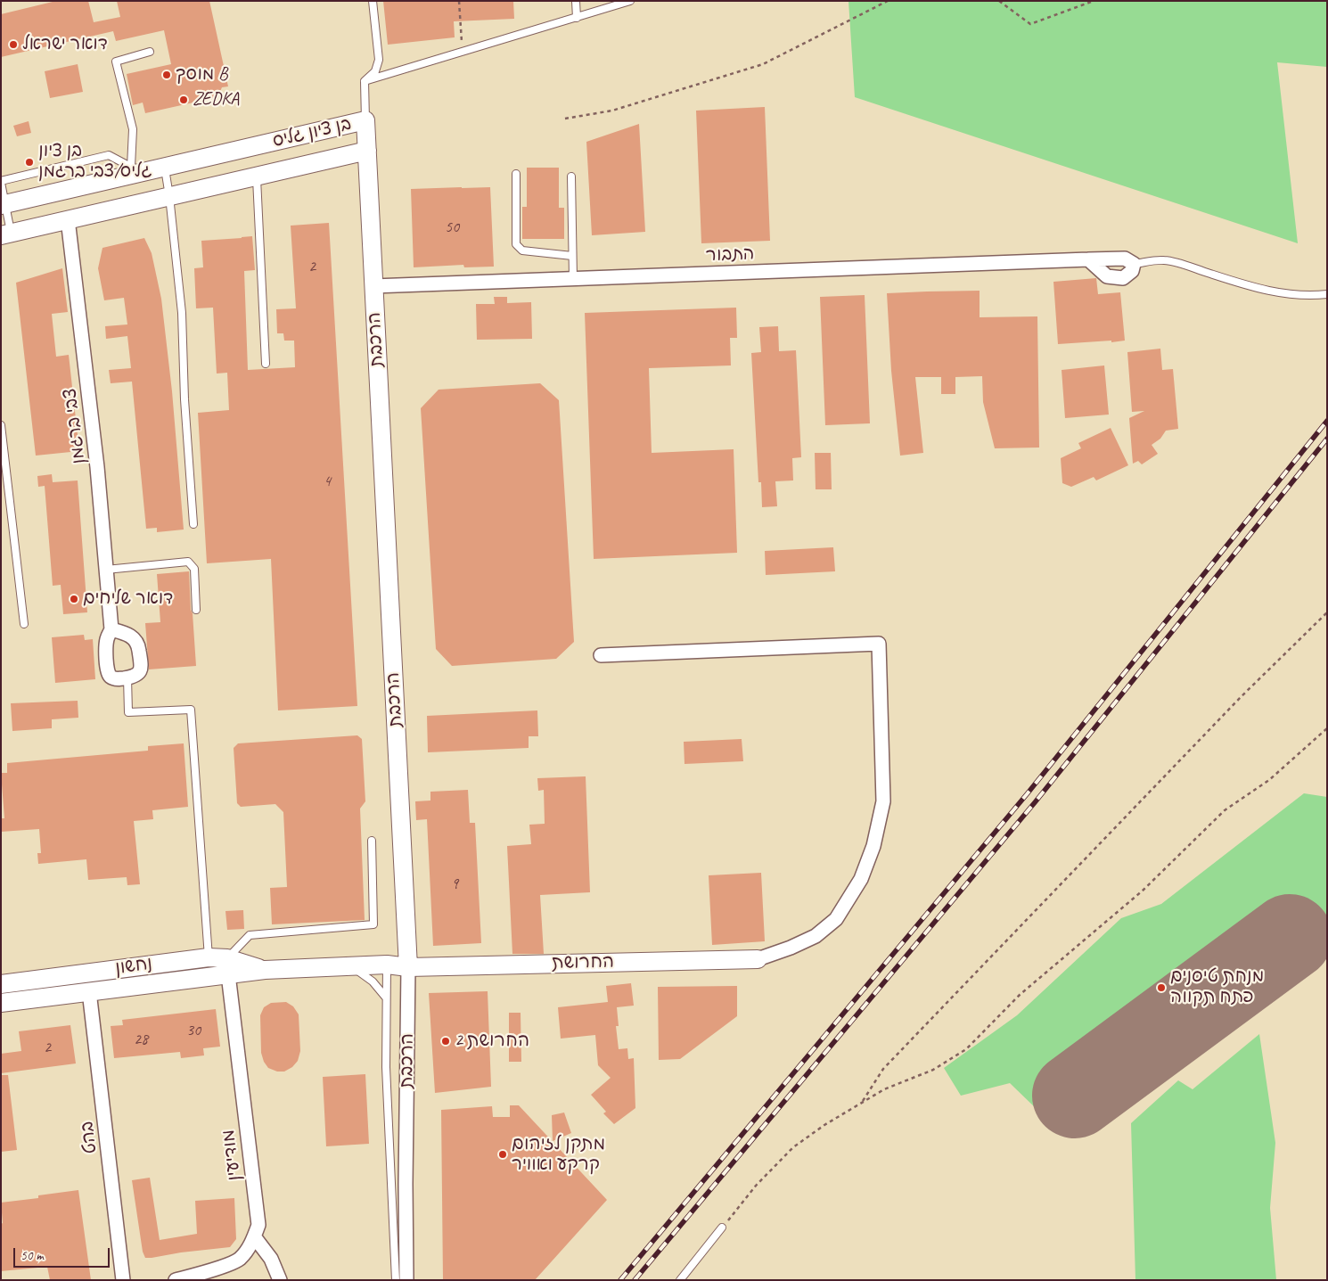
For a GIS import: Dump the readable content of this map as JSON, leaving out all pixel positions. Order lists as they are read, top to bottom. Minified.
{"streets":{"street":["בן ציון גליס","התבור","הרכבת","צבי ברגמן","החרושת","נחשון","בהט","מודיעין"]},"crossings":[["בן ציון גליס","הרכבת"],["בן ציון גליס","צבי ברגמן"],["התבור","הרכבת"],["הרכבת","החרושת"],["הרכבת","נחשון"],["החרושת","נחשון"],["נחשון","בהט"],["נחשון","מודיעין"]],"places":["דואר ישראל","מוסך B","ZEDKA","בן ציון גליס/צבי ברגמן","דואר שליחים","מנחת טיסנים פתח תקווה","החרושת 2","מתקן לזיהום קרקע ואוויר"],"house_numbers":["50","2","4","9","30","28","2"],"scale_bar":"50 m"}
